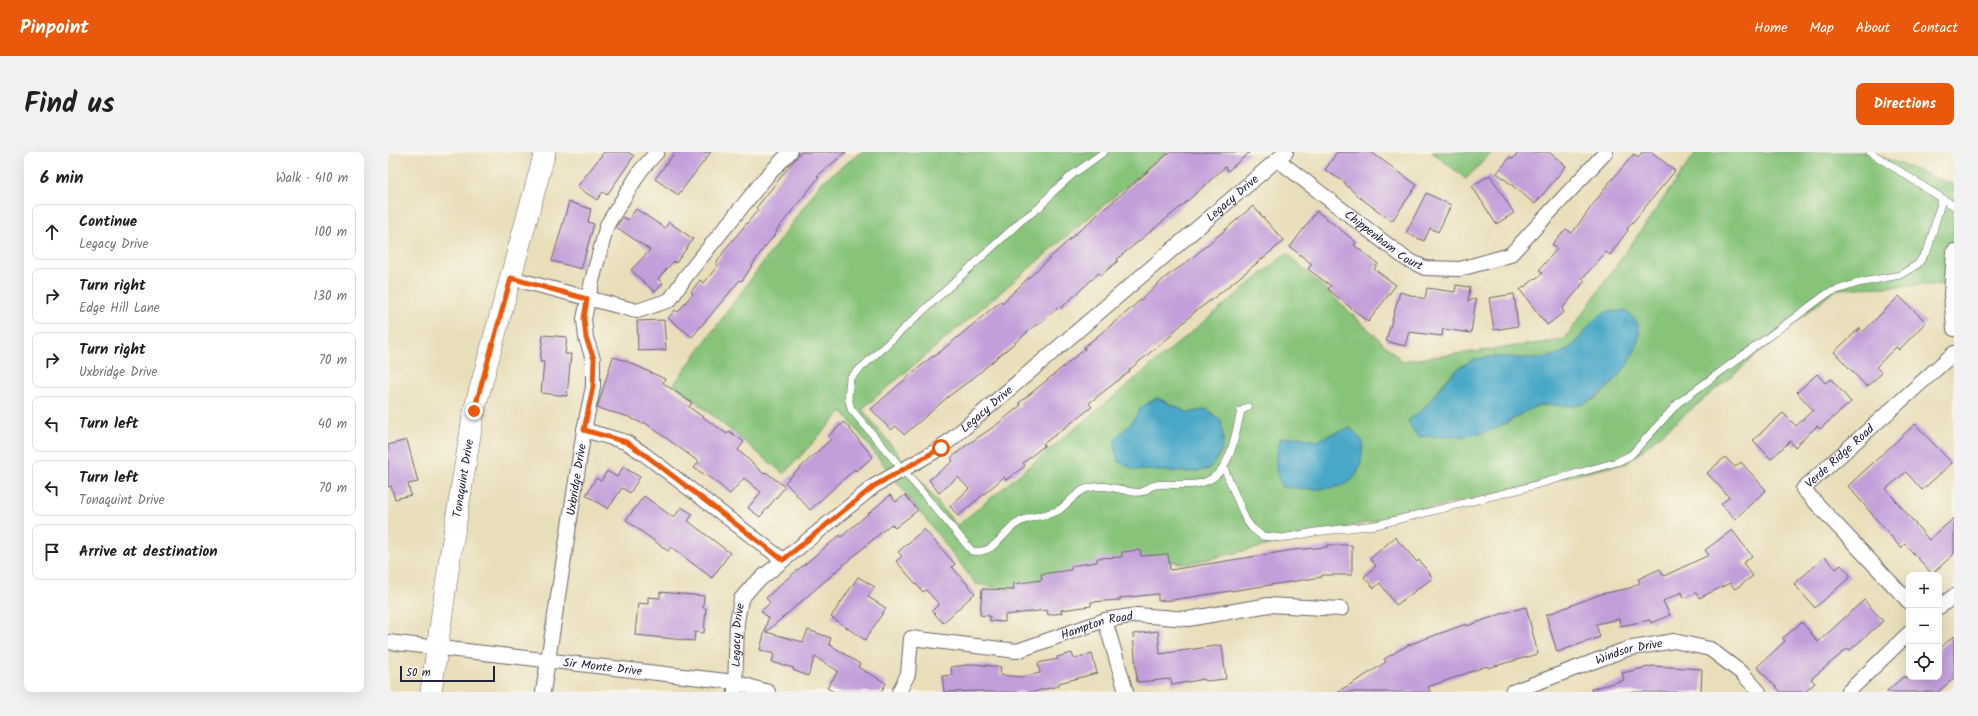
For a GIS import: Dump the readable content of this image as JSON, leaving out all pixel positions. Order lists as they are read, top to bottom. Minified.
{"streets":{"street":["Legacy Drive","Chippenham Court","Verde Ridge Road","Tonaquint Drive","Uxbridge Drive","Hampton Road","Windsor Drive","Sir Monte Drive"]},"crossings":[["Legacy Drive","Chippenham Court"],["Legacy Drive","Sir Monte Drive"],["Tonaquint Drive","Sir Monte Drive"],["Uxbridge Drive","Sir Monte Drive"]],"scale_bar":"50 m","page":{"header":"Pinpoint","nav":["Home","Map","About","Contact"],"title":"Find us","buttons":"Directions","heading":["6 min","Walk · 410 m"],"list":[["Continue","Legacy Drive","100 m"],["Turn right","Edge Hill Lane","130 m"],["Turn right","Uxbridge Drive","70 m"],["Turn left","40 m"],["Turn left","Tonaquint Drive","70 m"],"Arrive at destination"],"map_buttons":["+","−"],"scale":"50 m"}}
